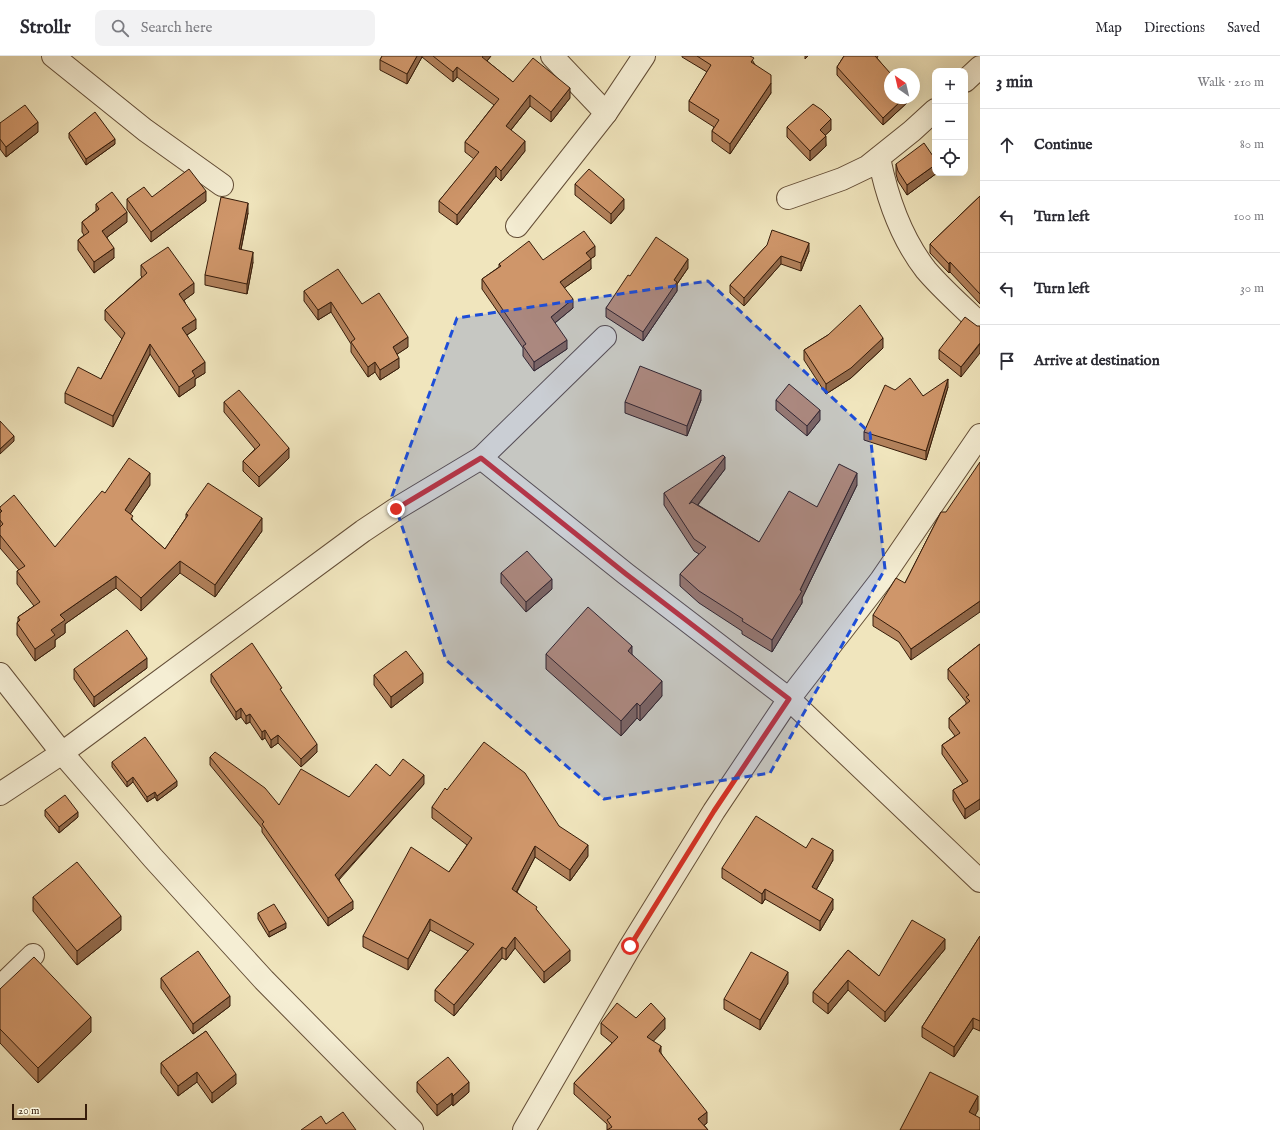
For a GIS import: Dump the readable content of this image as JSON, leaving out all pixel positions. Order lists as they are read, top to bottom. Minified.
{"scale_bar":"20 m","north":"top left","page":{"header":"Strollr","search":"Search here","nav":["Map","Directions","Saved"],"heading":["3 min","Walk · 210 m"],"map_buttons":["+","−"],"list":[["Continue","80 m"],["Turn left","100 m"],["Turn left","30 m"],"Arrive at destination"],"scale":"20 m"}}
